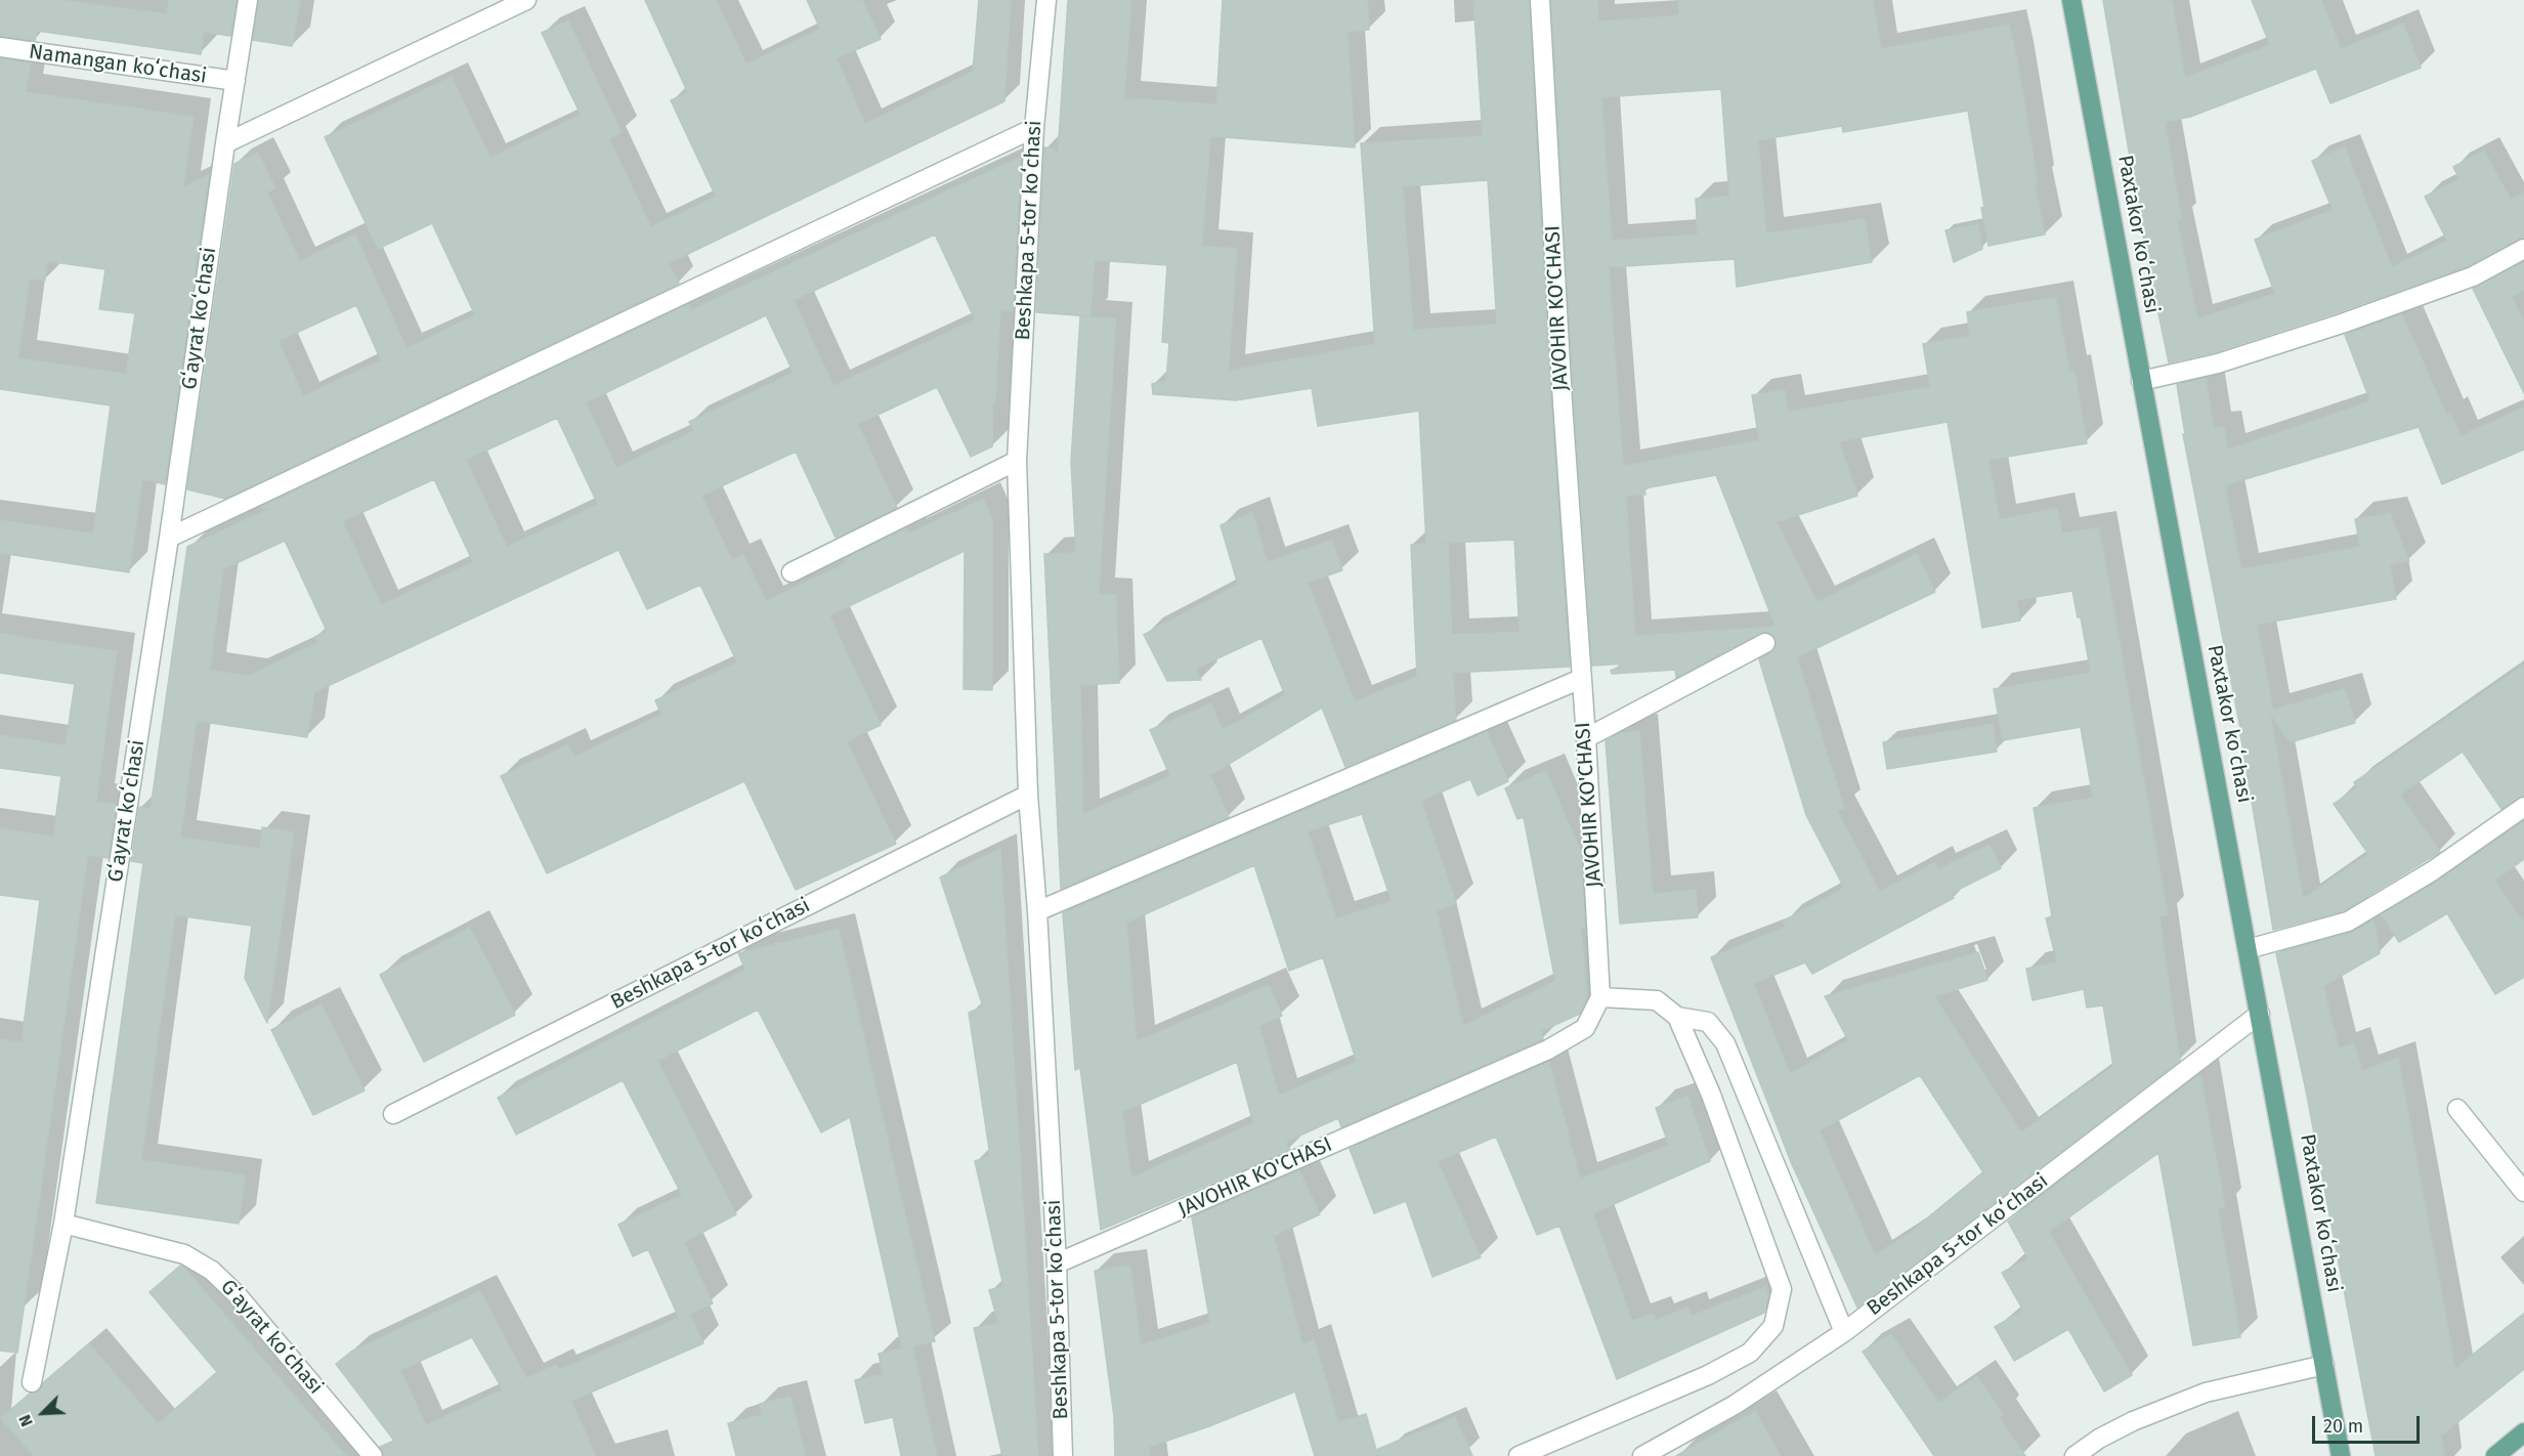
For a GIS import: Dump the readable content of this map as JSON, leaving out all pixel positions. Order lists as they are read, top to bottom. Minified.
{"streets":{"main road":["Paxtakor koʻchasi"],"street":["Namangan koʻchasi","Beshkapa 5-tor koʻchasi","JAVOHIR KO'CHASI","Gʻayrat koʻchasi"]},"crossings":[["Namangan koʻchasi","Gʻayrat koʻchasi"],["Beshkapa 5-tor koʻchasi","Paxtakor koʻchasi"],["Beshkapa 5-tor koʻchasi","JAVOHIR KO'CHASI"]],"scale_bar":"20 m","north":"bottom left"}
